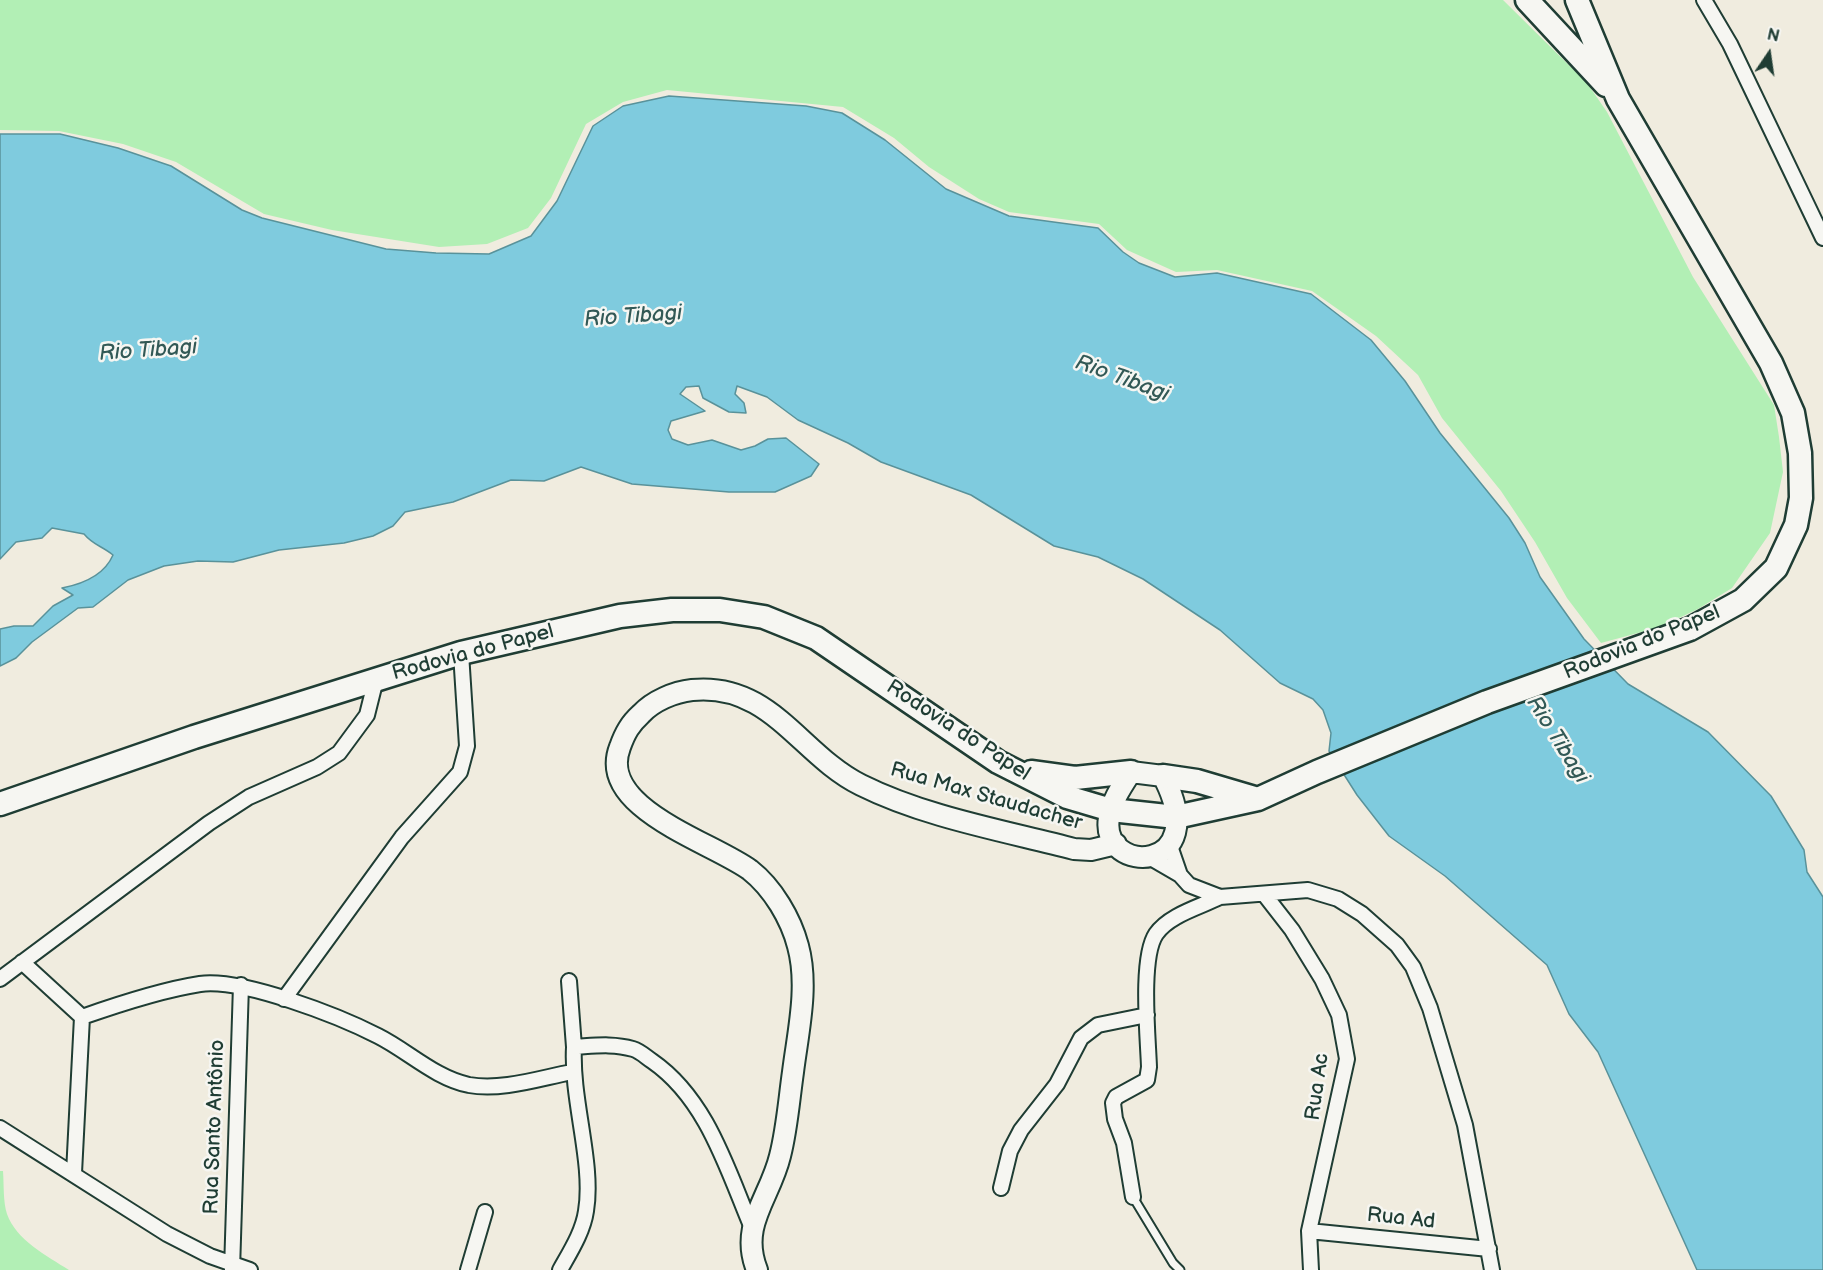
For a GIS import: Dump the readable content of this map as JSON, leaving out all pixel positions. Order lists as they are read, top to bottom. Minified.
{"streets":{"main road":["Rodovia do Papel","Rua Max Staudacher"],"street":["Rua Ac","Rua Santo Antônio","Rua Ad"]},"crossings":[["Rua Ac","Rua Ad"]],"water":["Rio Tibagi"],"north":"top"}
